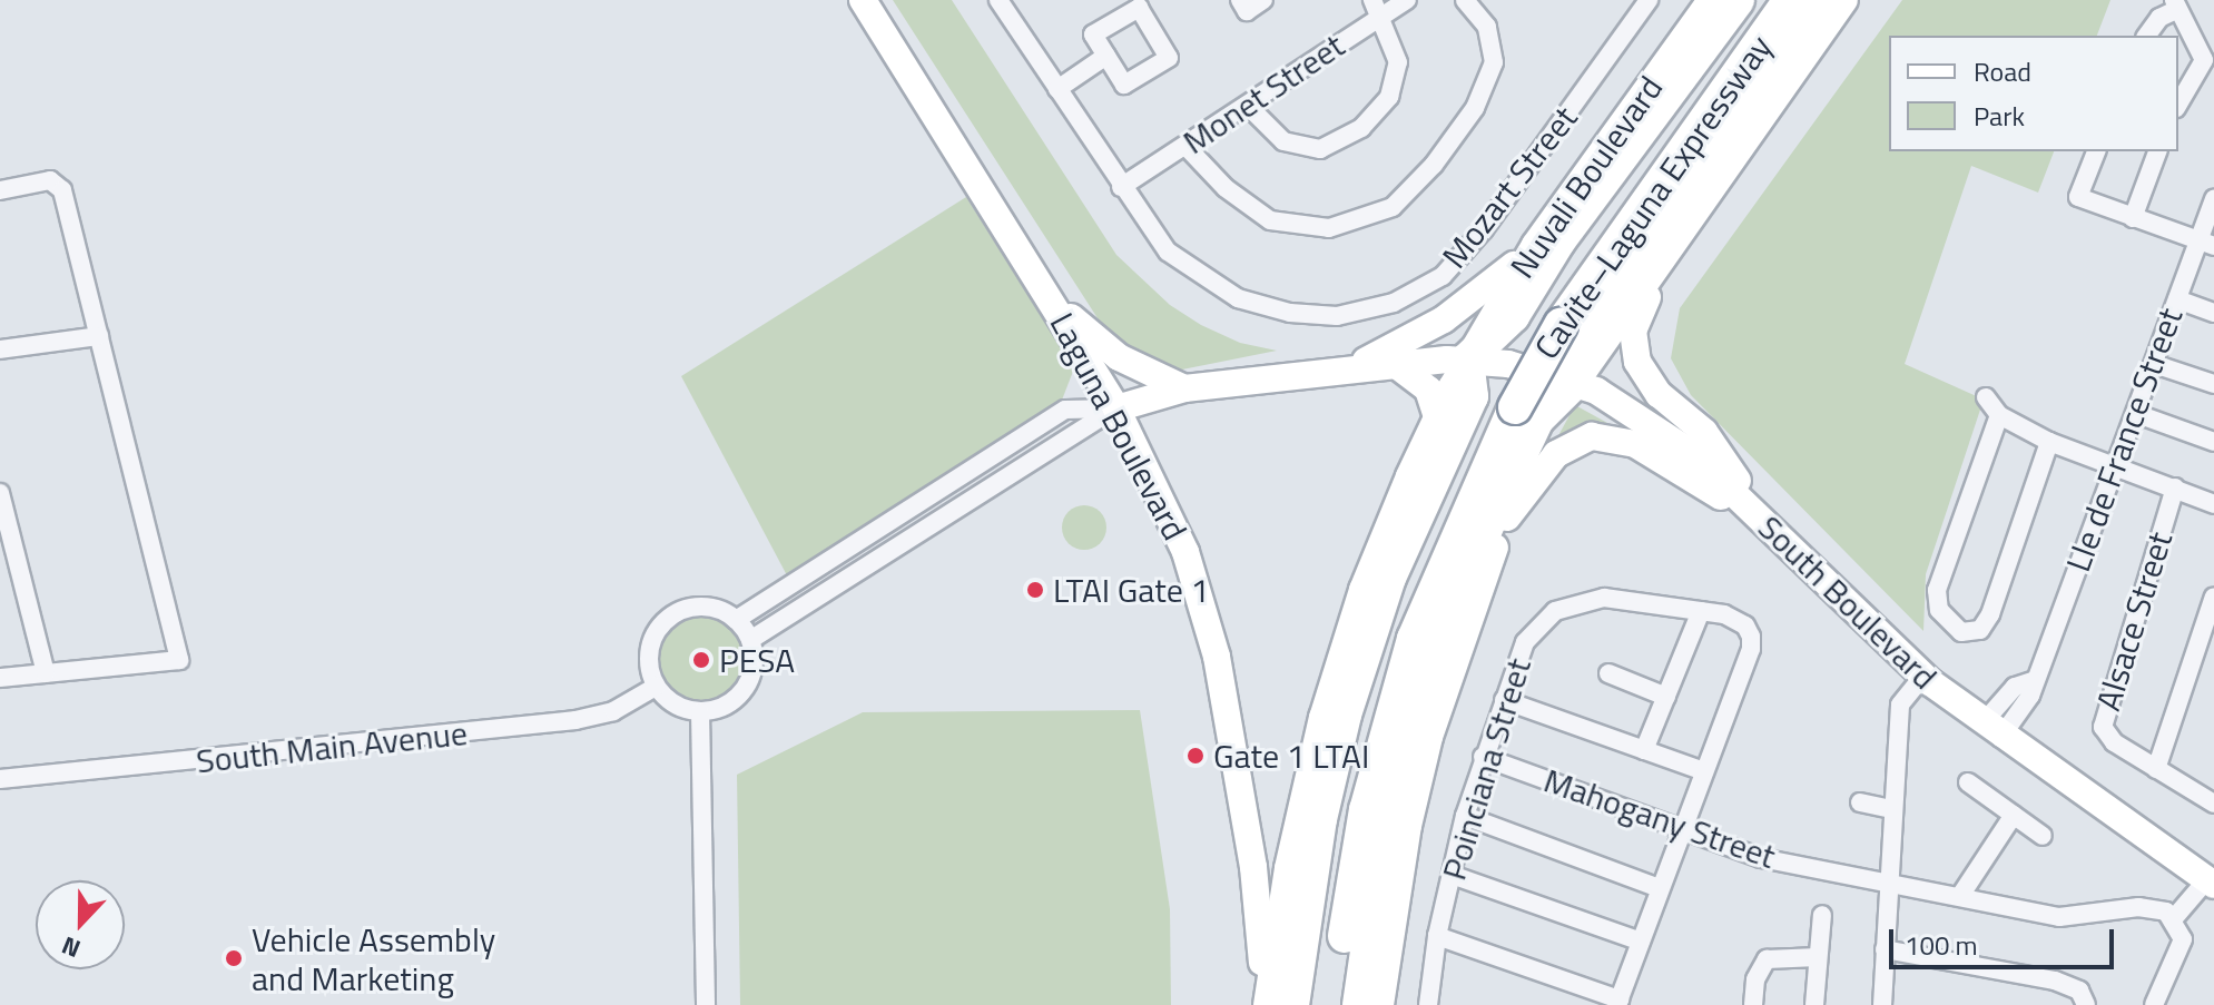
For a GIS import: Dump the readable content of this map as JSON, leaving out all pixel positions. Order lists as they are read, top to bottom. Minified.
{"streets":{"highway":["Cavite–Laguna Expressway"],"main road":["Nuvali Boulevard","Laguna Boulevard","South Boulevard"],"street":["Monet Street","Mozart Street","Lle de France Street","Alsace Street","South Main Avenue","Poinciana Street","Mahogany Street"]},"crossings":[["Monet Street","Mozart Street"],["Nuvali Boulevard","Laguna Boulevard"],["Nuvali Boulevard","South Boulevard"],["Laguna Boulevard","South Boulevard"],["Lle de France Street","South Boulevard"],["Poinciana Street","Mahogany Street"]],"places":["LTAI Gate 1","PESA","Gate 1 LTAI","Vehicle Assembly and Marketing"],"legend":["Road","Park"],"scale_bar":"100 m","north":"bottom"}
